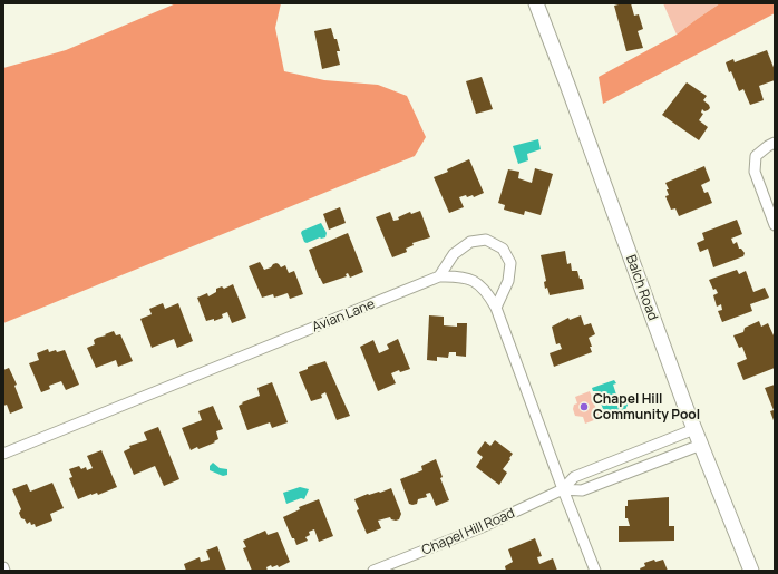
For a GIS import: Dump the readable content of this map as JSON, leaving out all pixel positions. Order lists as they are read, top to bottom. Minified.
{"streets":{"street":["Balch Road","Avian Lane","Chapel Hill Road"]},"crossings":[["Balch Road","Chapel Hill Road"],["Avian Lane","Chapel Hill Road"]],"places":["Chapel Hill Community Pool"]}
